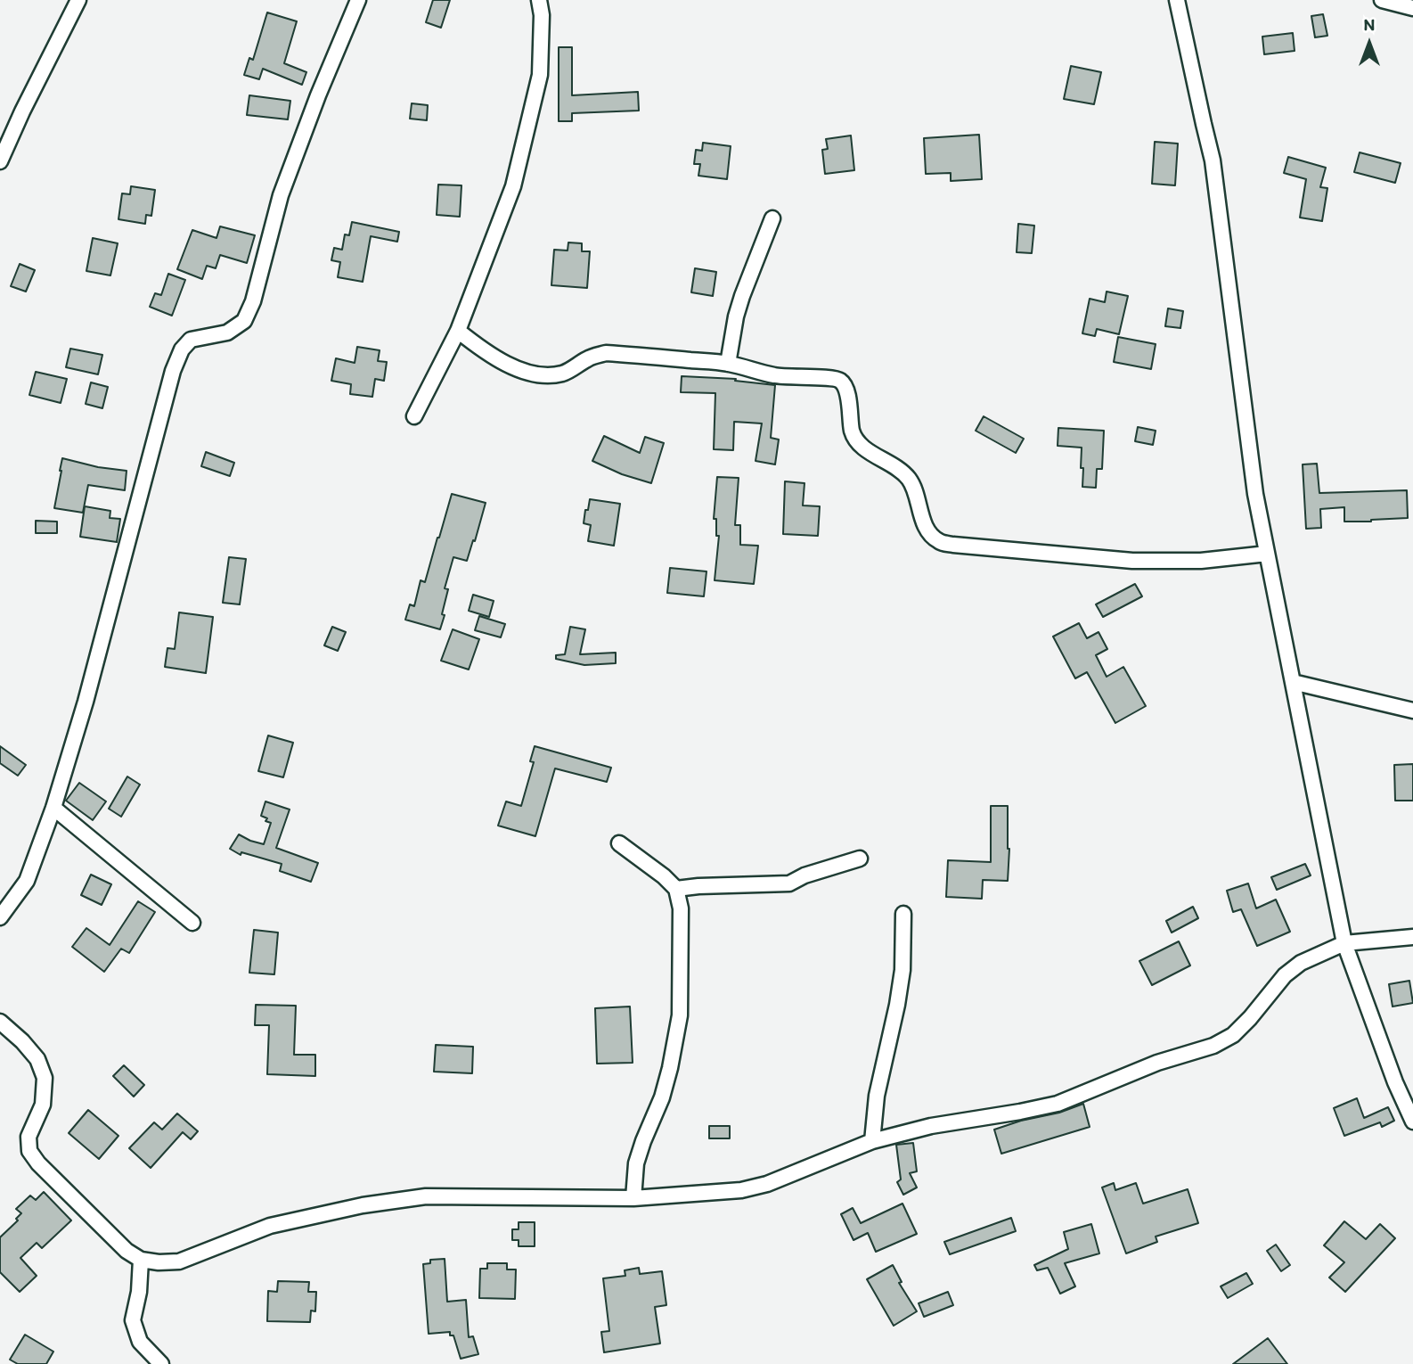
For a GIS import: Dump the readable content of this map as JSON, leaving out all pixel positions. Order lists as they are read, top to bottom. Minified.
{"north":"top"}
